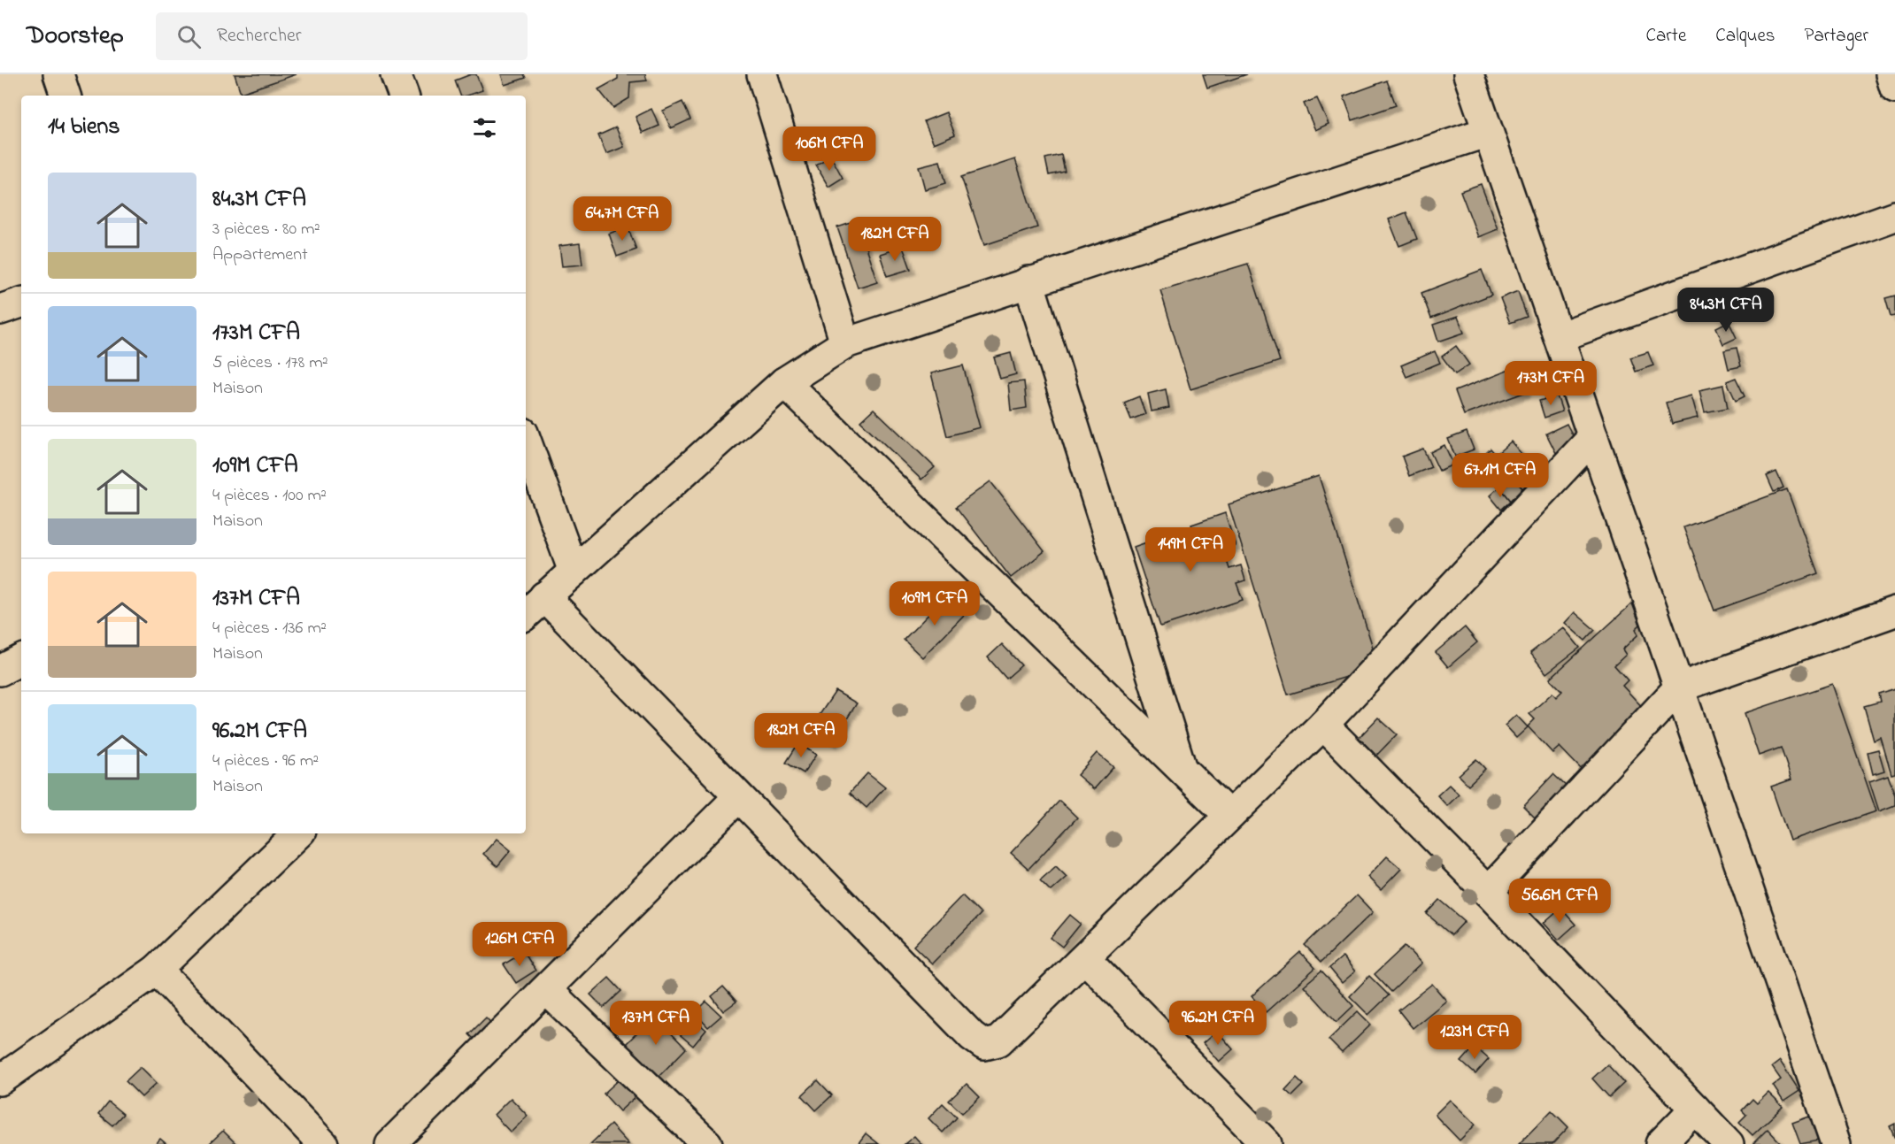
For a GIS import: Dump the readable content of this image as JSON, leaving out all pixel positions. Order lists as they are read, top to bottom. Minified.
{"page":{"header":"Doorstep","search":"Rechercher","nav":["Carte","Calques","Partager"],"heading":"14 biens","price":["106M CFA","64.7M CFA","182M CFA","84.3M CFA","173M CFA","67.1M CFA","149M CFA","109M CFA","182M CFA","56.6M CFA","126M CFA","137M CFA","96.2M CFA","123M CFA"],"list":[{"name":"84.3M CFA","note":"3 pièces · 80 m² · Appartement"},{"name":"173M CFA","note":"5 pièces · 178 m² · Maison"},{"name":"109M CFA","note":"4 pièces · 100 m² · Maison"},{"name":"137M CFA","note":"4 pièces · 136 m² · Maison"},{"name":"96.2M CFA","note":"4 pièces · 96 m² · Maison"}]}}
